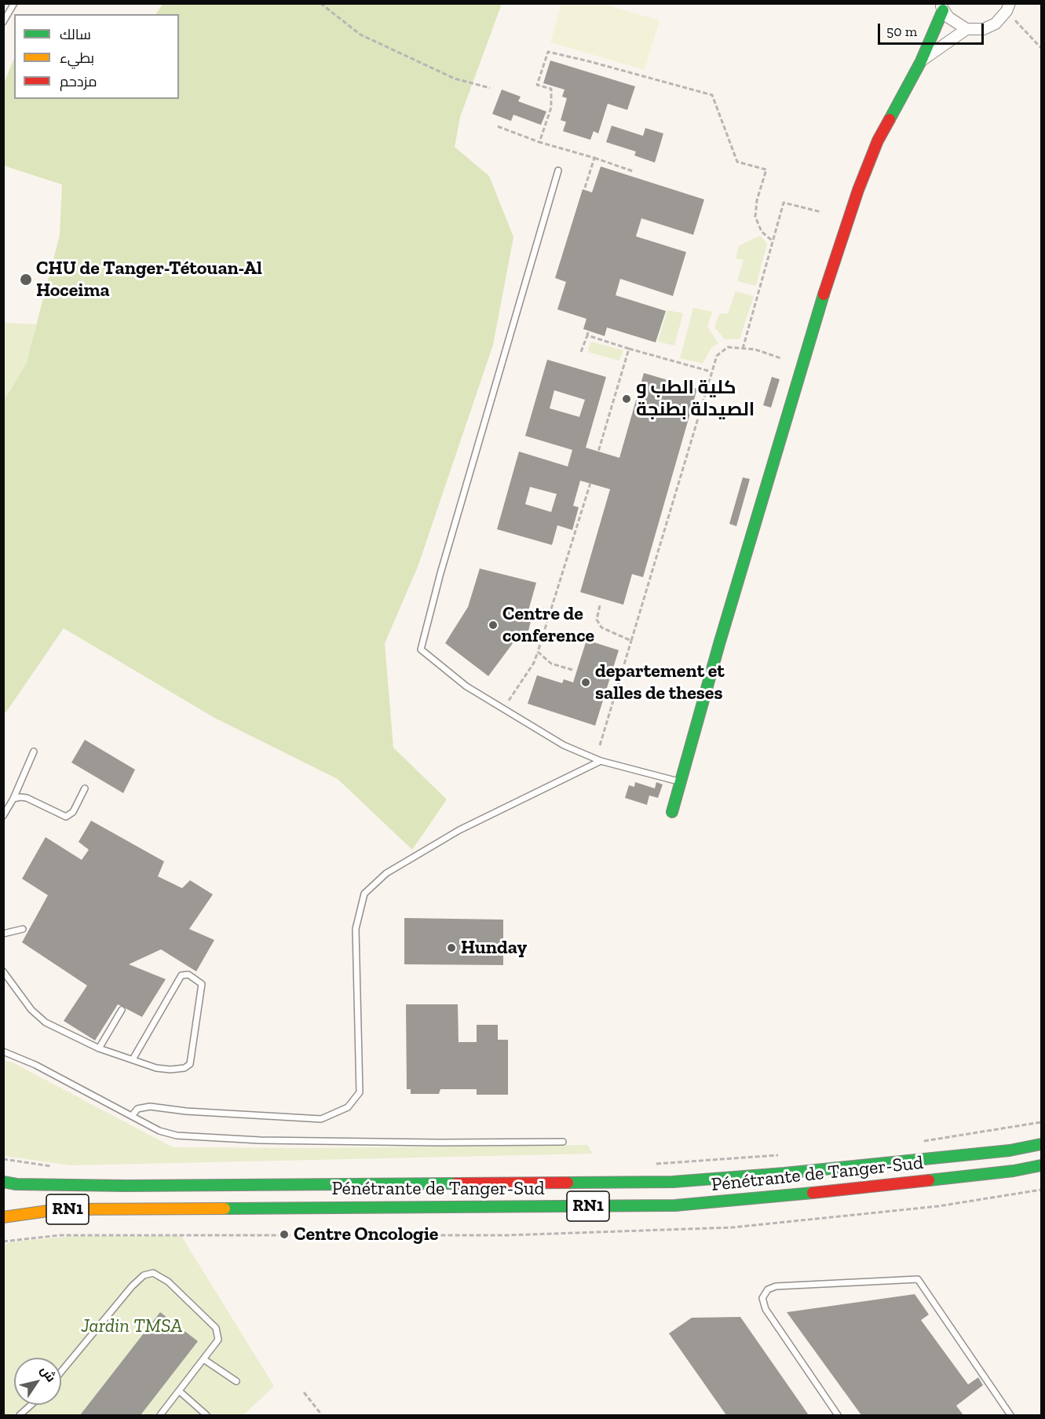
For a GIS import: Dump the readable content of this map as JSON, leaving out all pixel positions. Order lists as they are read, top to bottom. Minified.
{"streets":{"main road":["Pénétrante de Tanger-Sud","RN1"]},"parks":["Jardin TMSA"],"places":["CHU de Tanger-Tétouan-Al Hoceima","كلية الطب و الصيدلة بطنجة","Centre de conference","departement et salles de theses","Hunday","Centre Oncologie"],"legend":["سالك","بطيء","مزدحم"],"scale_bar":"50 m","north":"top right"}
